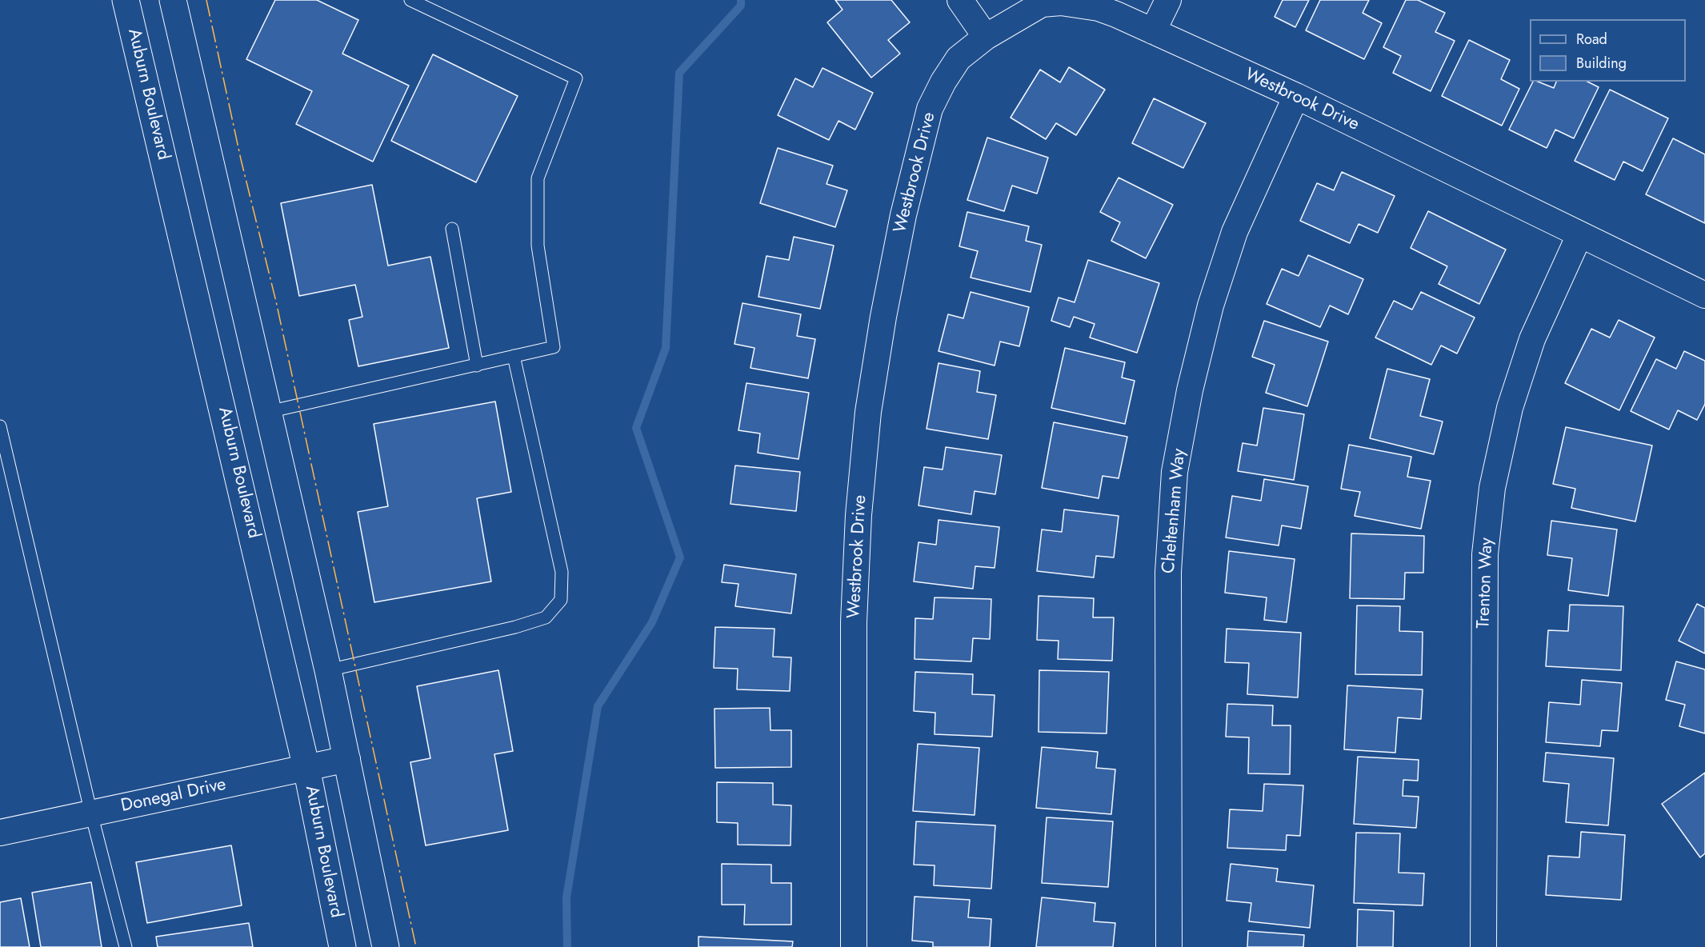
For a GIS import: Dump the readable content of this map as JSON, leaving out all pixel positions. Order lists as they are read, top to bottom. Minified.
{"streets":{"main road":["Auburn Boulevard"],"street":["Westbrook Drive","Cheltenham Way","Trenton Way","Donegal Drive"]},"crossings":[["Auburn Boulevard","Donegal Drive"],["Westbrook Drive","Cheltenham Way"],["Westbrook Drive","Trenton Way"]],"legend":["Road","Building"]}
